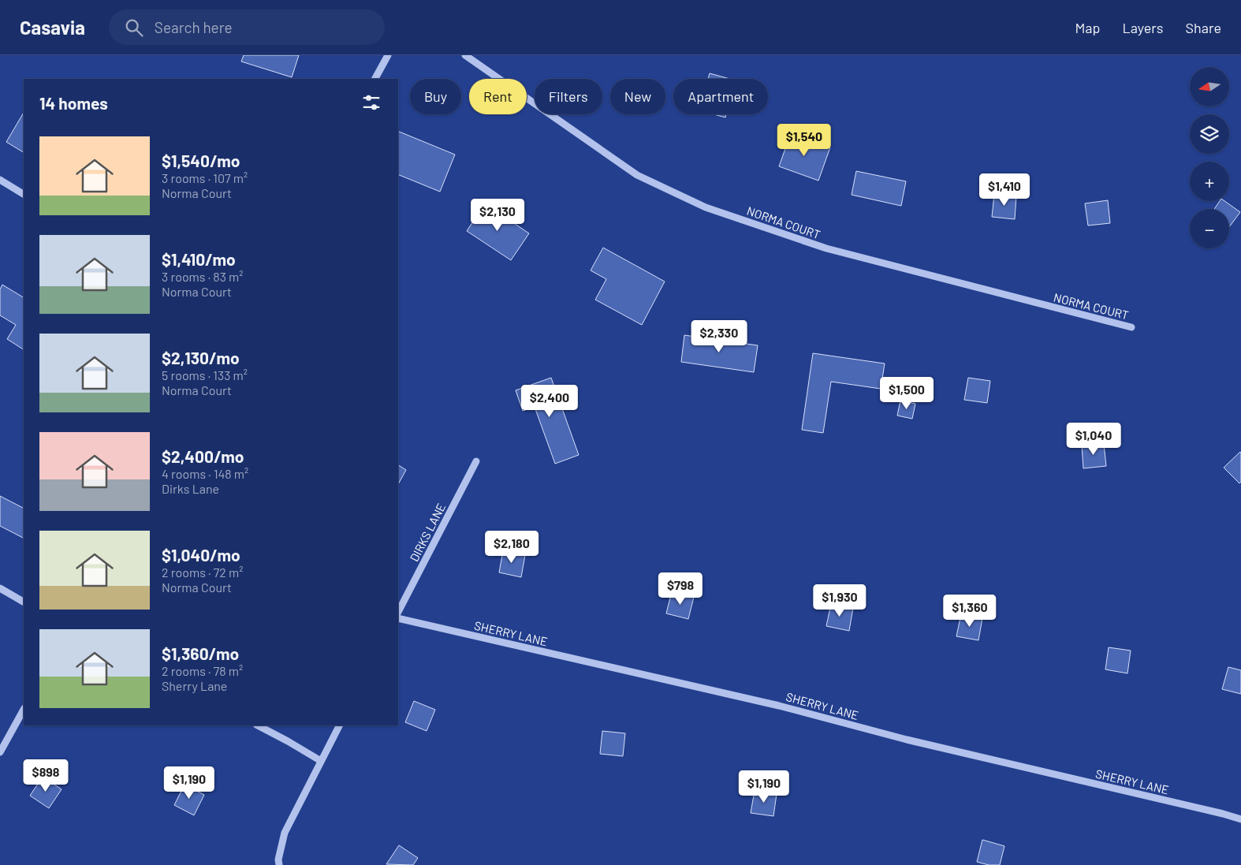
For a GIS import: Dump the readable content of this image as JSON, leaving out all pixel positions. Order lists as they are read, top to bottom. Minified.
{"streets":{"street":["NORMA COURT","DIRKS LANE","SHERRY LANE"]},"north":"left","page":{"header":"Casavia","search":"Search here","nav":["Map","Layers","Share"],"map_buttons":["+","−"],"chip":["Buy","Rent","Filters","New","Apartment"],"heading":"14 homes","price":["$1,540","$1,410","$2,130","$2,330","$1,500","$2,400","$1,040","$2,180","$798","$1,930","$1,360","$898","$1,190","$1,190"],"list":[{"name":"$1,540/mo","note":"3 rooms · 107 m² · Norma Court"},{"name":"$1,410/mo","note":"3 rooms · 83 m² · Norma Court"},{"name":"$2,130/mo","note":"5 rooms · 133 m² · Norma Court"},{"name":"$2,400/mo","note":"4 rooms · 148 m² · Dirks Lane"},{"name":"$1,040/mo","note":"2 rooms · 72 m² · Norma Court"},{"name":"$1,360/mo","note":"2 rooms · 78 m² · Sherry Lane"}]}}
